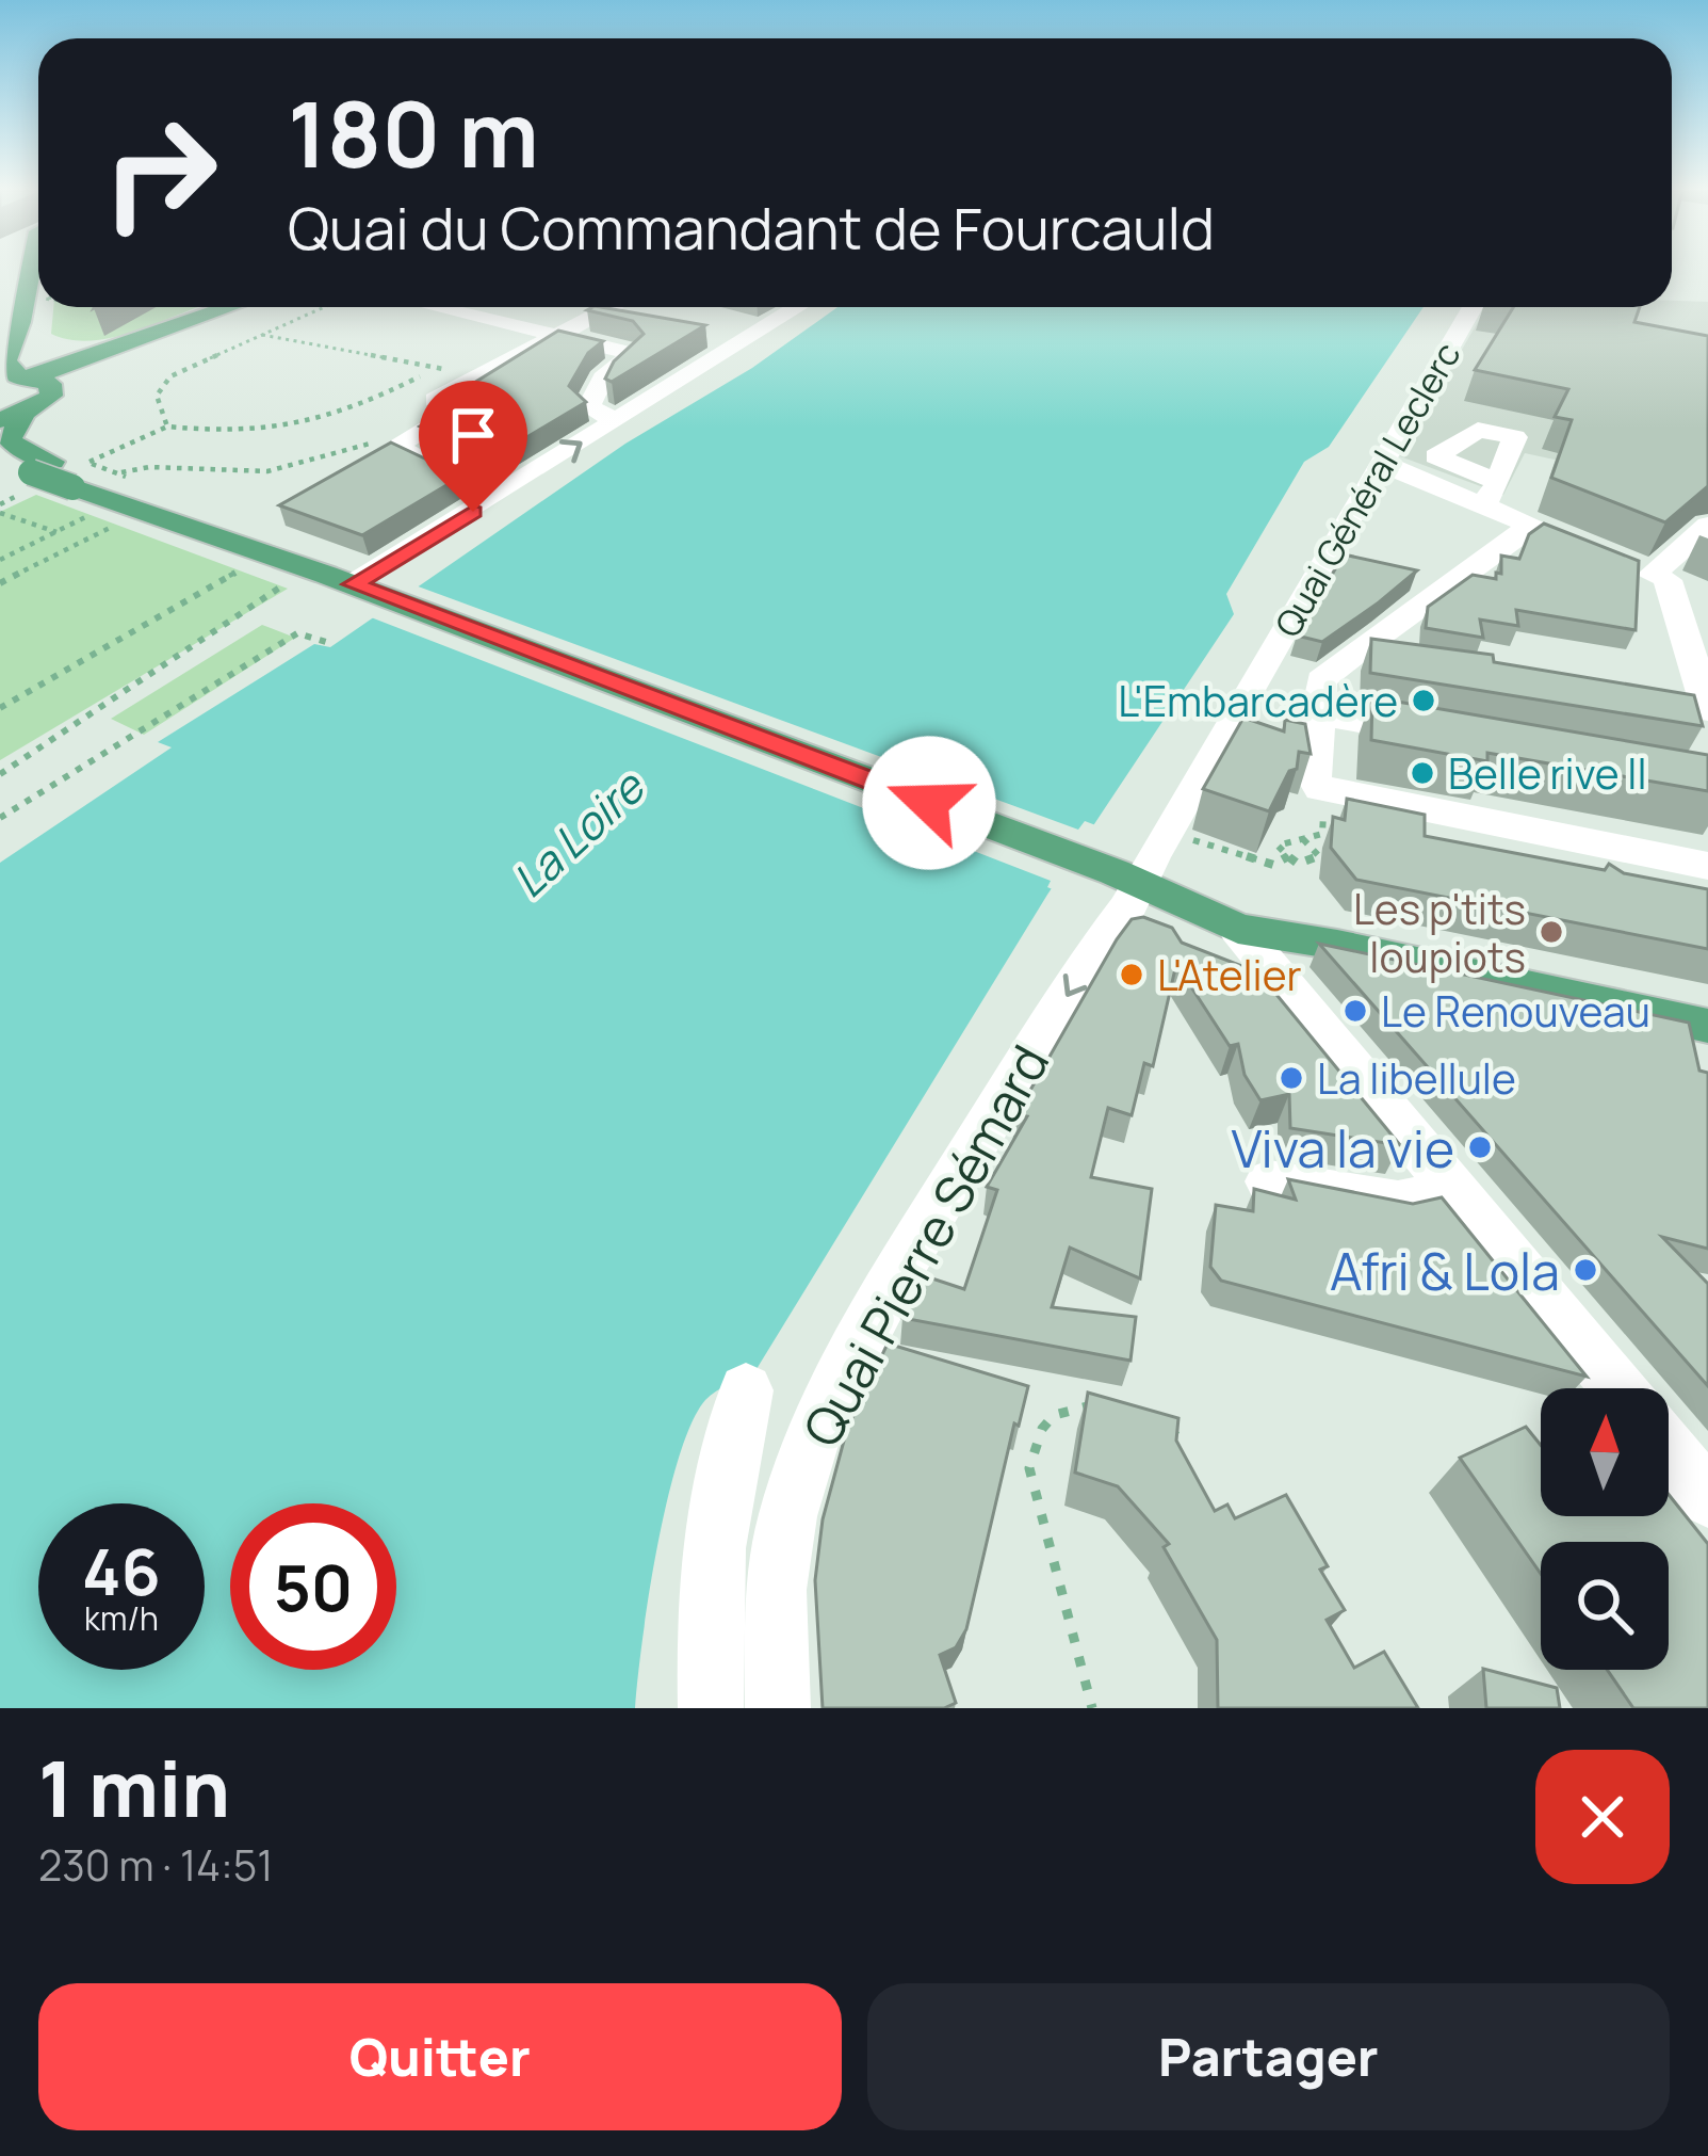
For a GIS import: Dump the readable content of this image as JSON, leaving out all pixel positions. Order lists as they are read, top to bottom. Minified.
{"streets":{"street":["Quai Général Leclerc","Quai Pierre Sémard"]},"crossings":[["Quai Général Leclerc","Quai Pierre Sémard"]],"water":["La Loire"],"places":["L'Embarcadère","Belle rive II","Les p'tits loupiots","L'Atelier","Le Renouveau","La libellule","Viva la vie","Afri & Lola"],"north":"top","page":{"turn":["180 m","Quai du Commandant de Fourcauld"],"speed":"46 km/h","limit":"50","heading":["1 min","230 m · 14:51"],"buttons":["Quitter","Partager"]}}
